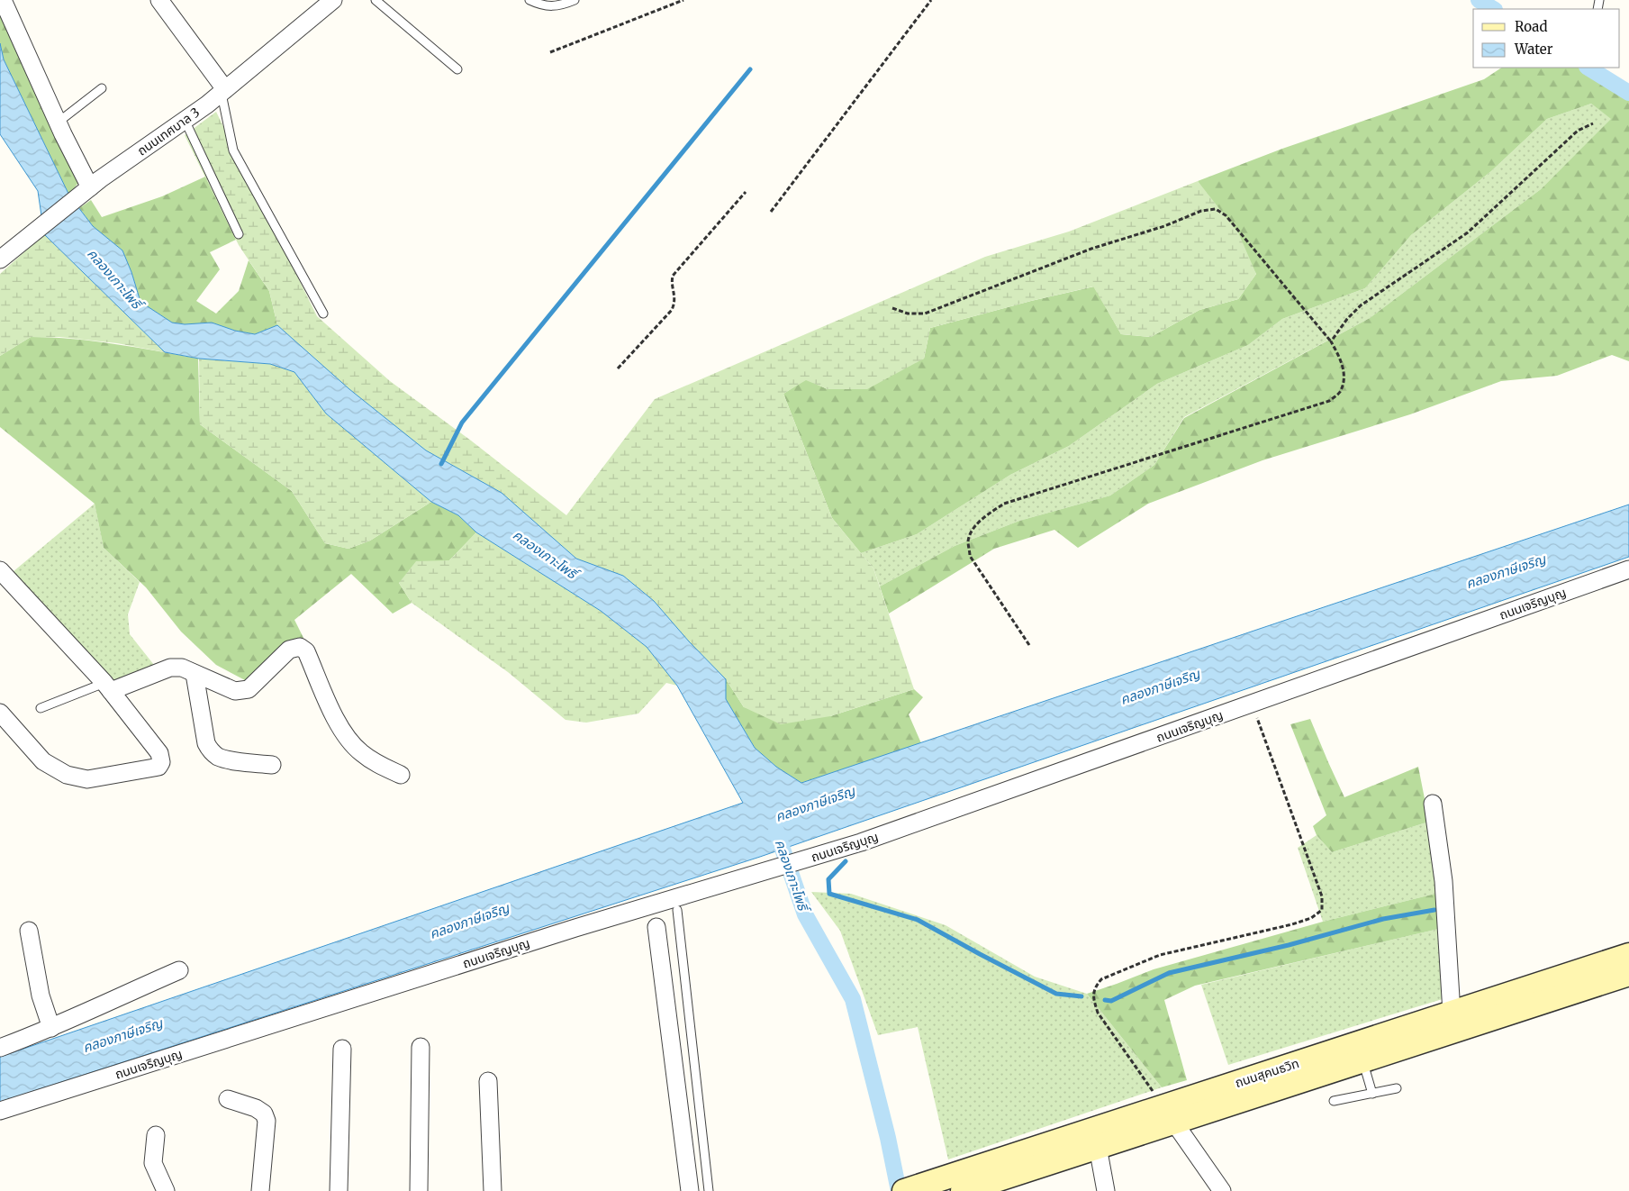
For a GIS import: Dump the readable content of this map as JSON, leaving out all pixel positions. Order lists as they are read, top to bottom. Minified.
{"streets":{"main road":["ถนนสุคนธวิท"],"street":["ถนนเทศบาล 3","ถนนเจริญบุญ"]},"water":["คลองเกาะโพธิ์","คลองภาษีเจริญ"],"legend":["Road","Water"]}
